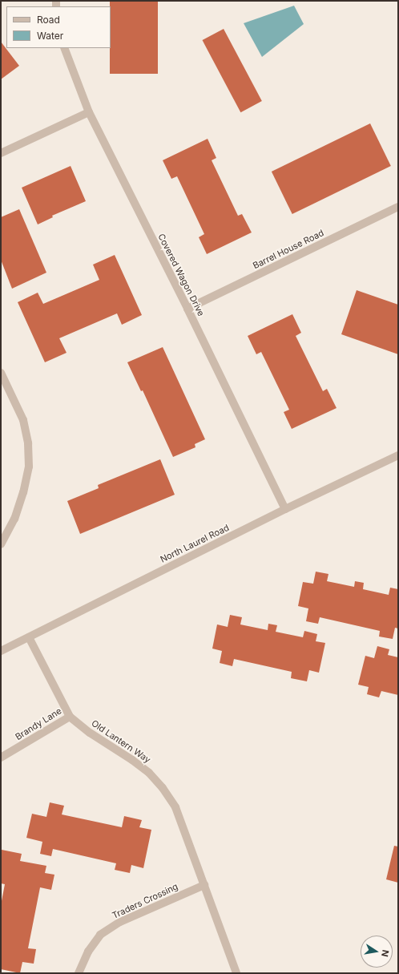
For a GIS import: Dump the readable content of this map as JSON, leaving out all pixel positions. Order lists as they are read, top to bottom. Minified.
{"streets":{"street":["Barrel House Road","Covered Wagon Drive","North Laurel Road","Brandy Lane","Old Lantern Way","Traders Crossing"]},"crossings":[["Barrel House Road","Covered Wagon Drive"],["Covered Wagon Drive","North Laurel Road"],["North Laurel Road","Old Lantern Way"],["Brandy Lane","Old Lantern Way"],["Old Lantern Way","Traders Crossing"]],"legend":["Road","Water"],"north":"right"}
